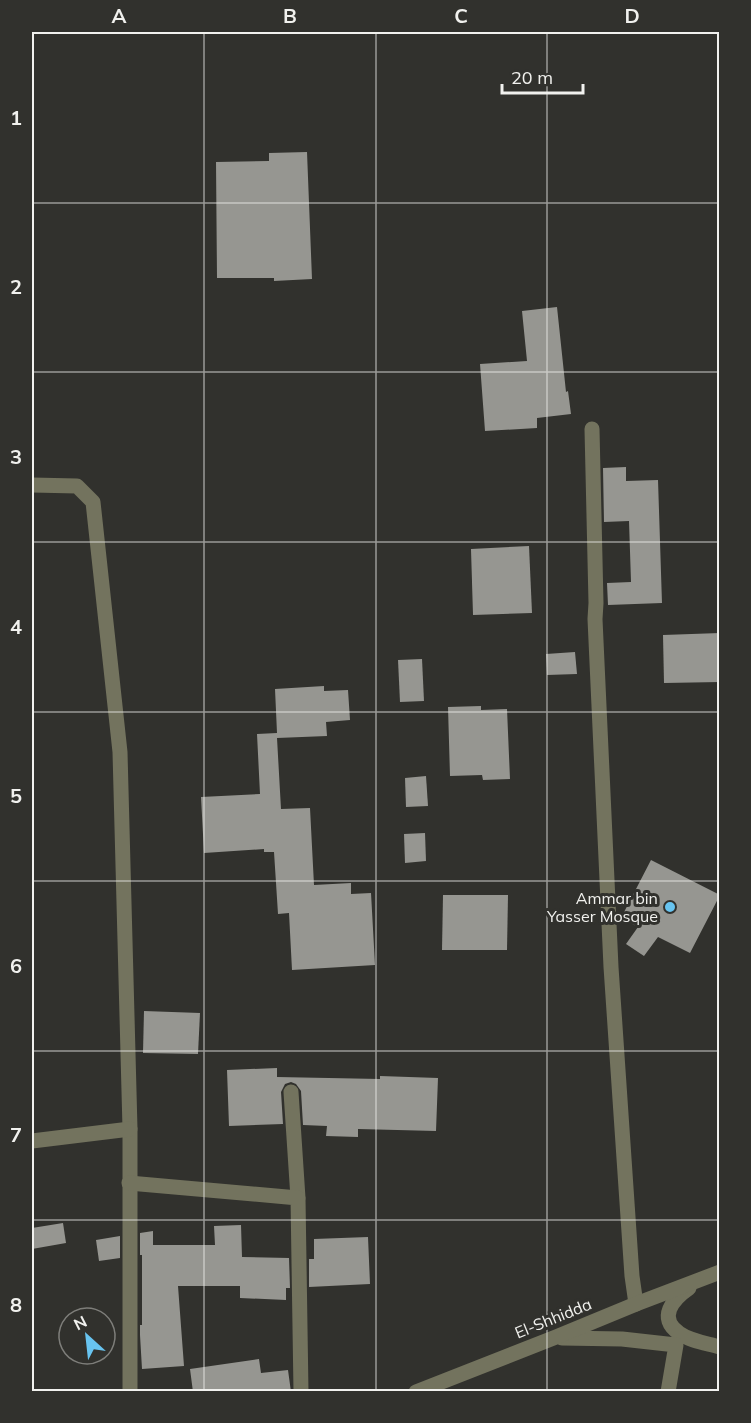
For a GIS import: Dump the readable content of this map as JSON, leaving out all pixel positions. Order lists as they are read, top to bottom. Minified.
{"streets":{"street":["El-Shhidda"]},"places":["Ammar bin Yasser Mosque"],"scale_bar":"20 m","north":"top left","grid":{"columns":["A","B","C","D"],"rows":["1","2","3","4","5","6","7","8"]}}
